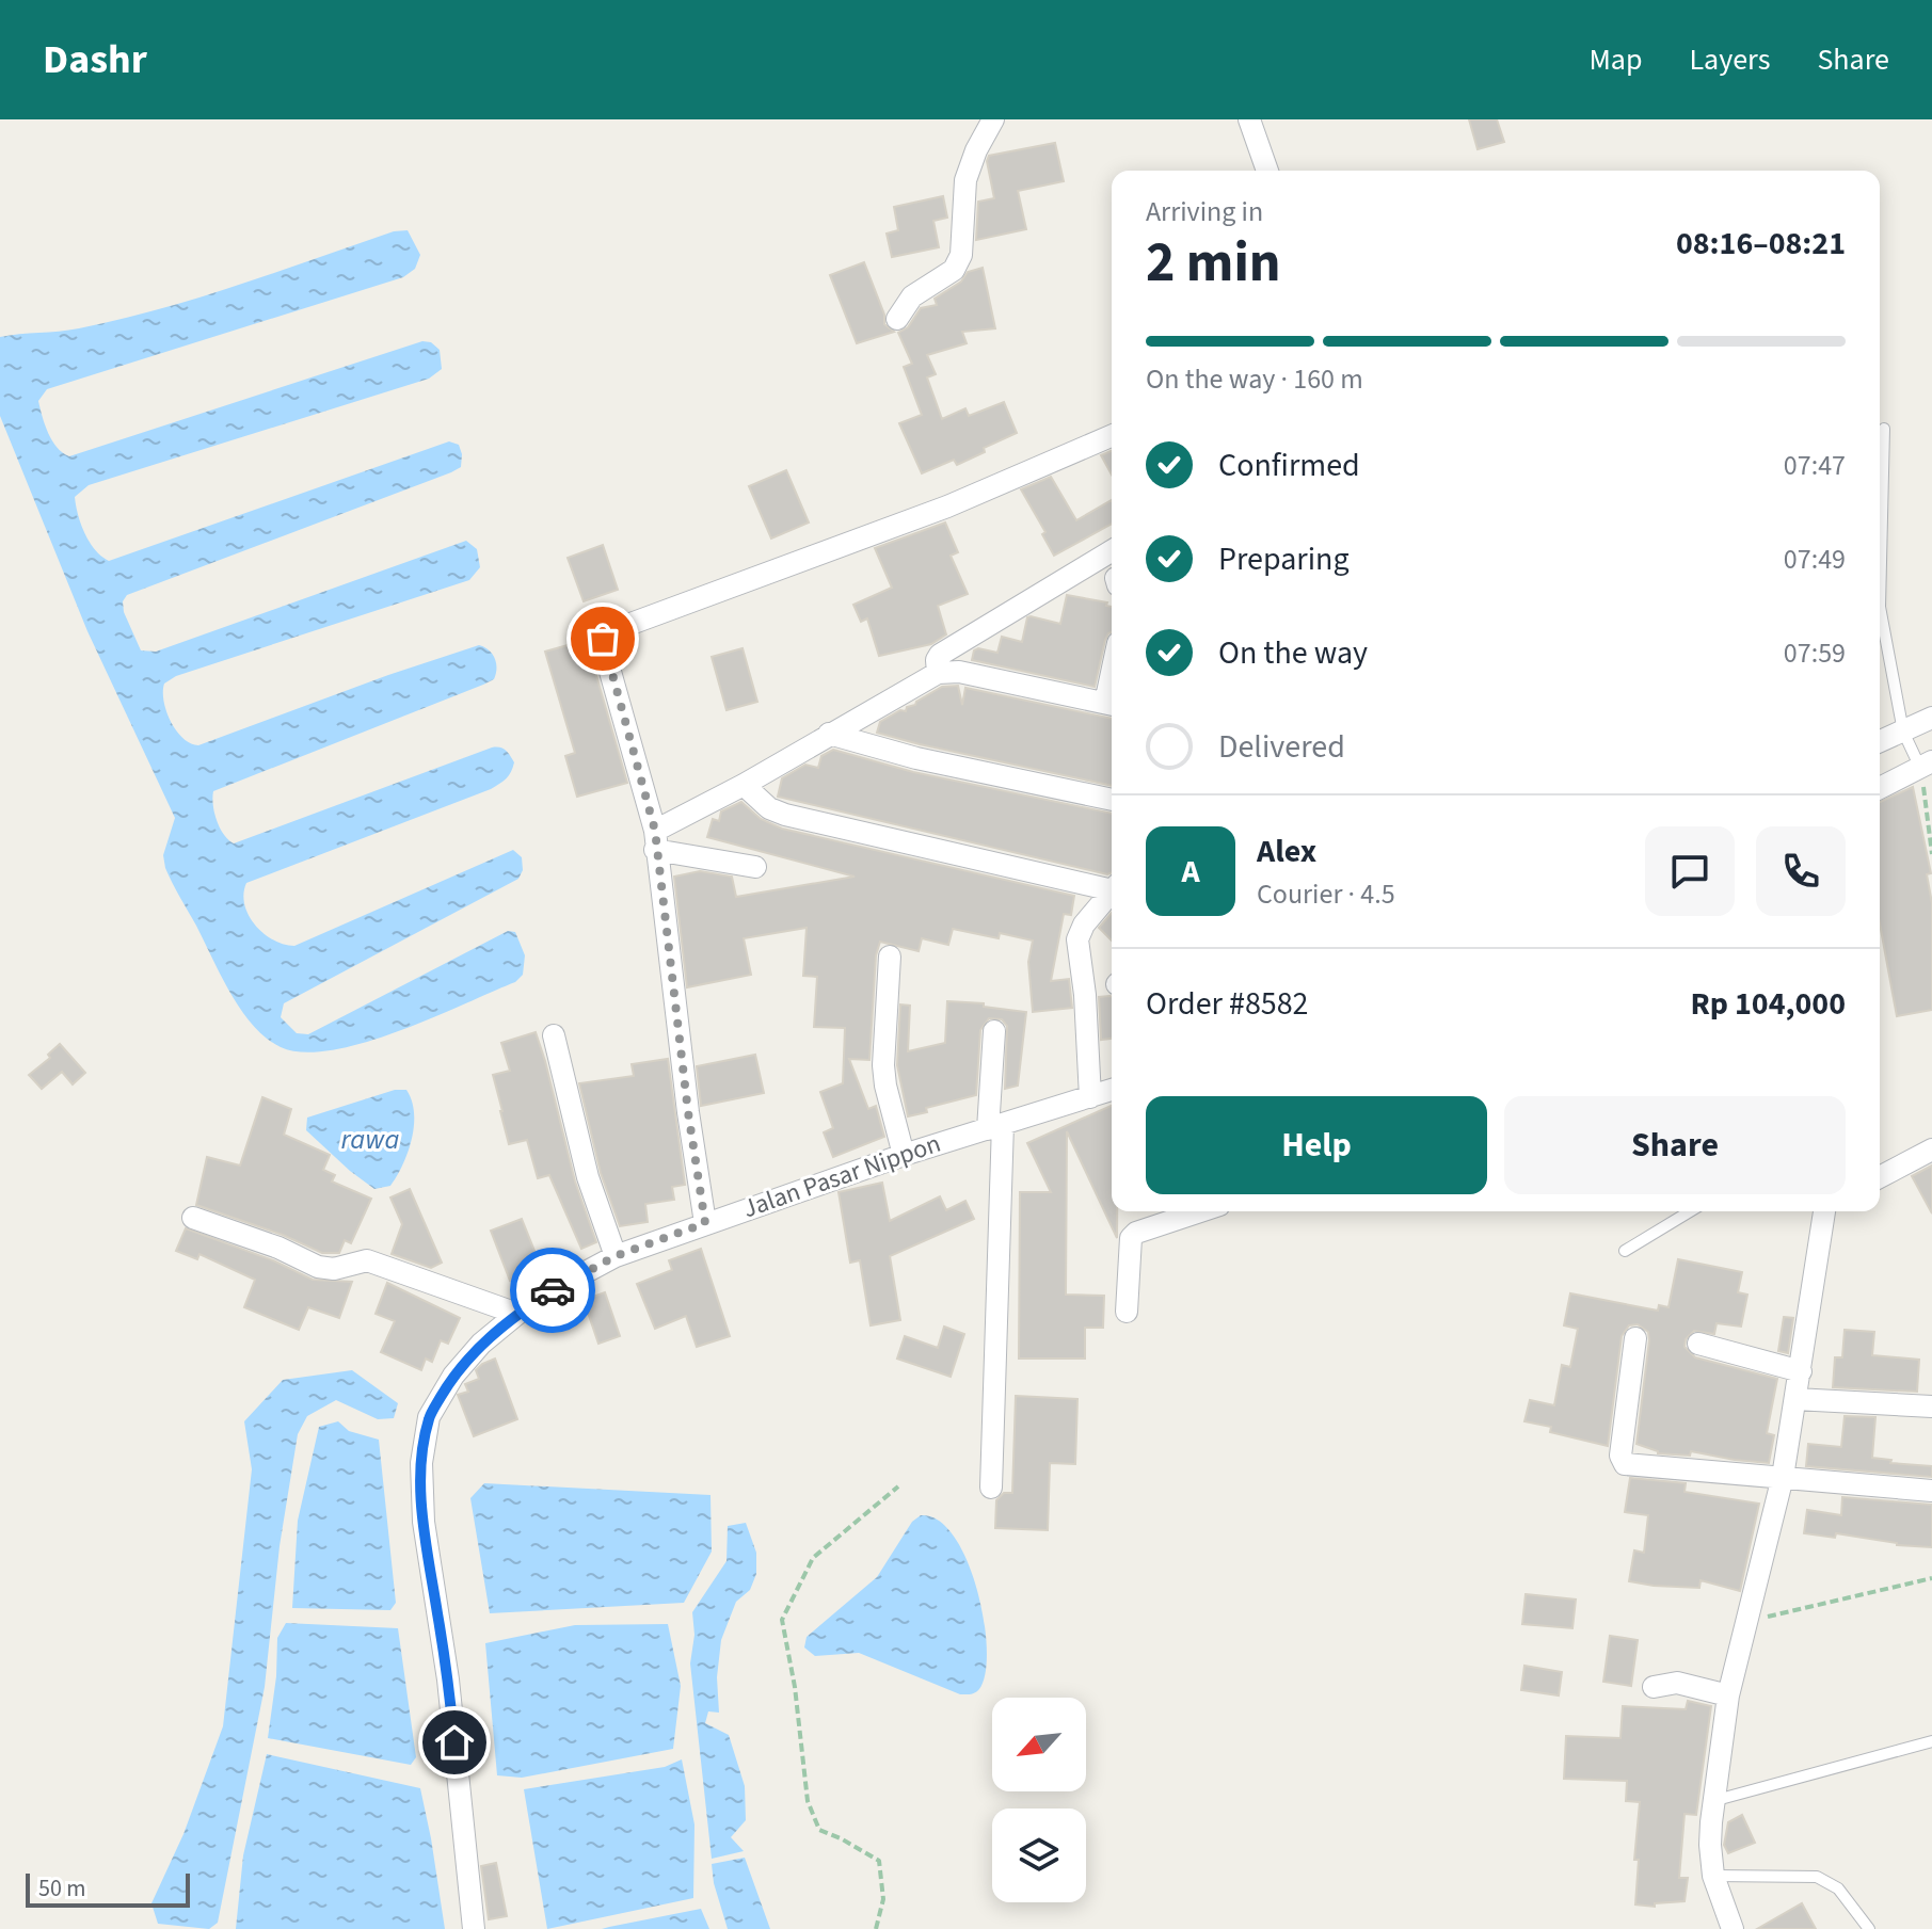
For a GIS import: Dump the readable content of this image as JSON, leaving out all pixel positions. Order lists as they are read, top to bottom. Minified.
{"streets":{"street":["Jalan Pasar Nippon"]},"water":["rawa"],"scale_bar":"50 m","north":"bottom left","page":{"header":"Dashr","nav":["Map","Layers","Share"],"heading":["2 min","Arriving in","08:16–08:21"],"panel":["Alex","Courier · 4.5","Order #8582","Rp 104,000"],"bar":"On the way · 160 m","list":[["Confirmed","07:47"],["Preparing","07:49"],["On the way","07:59"],"Delivered"],"round":"A","buttons":["Help","Share"],"scale":"50 m"}}
